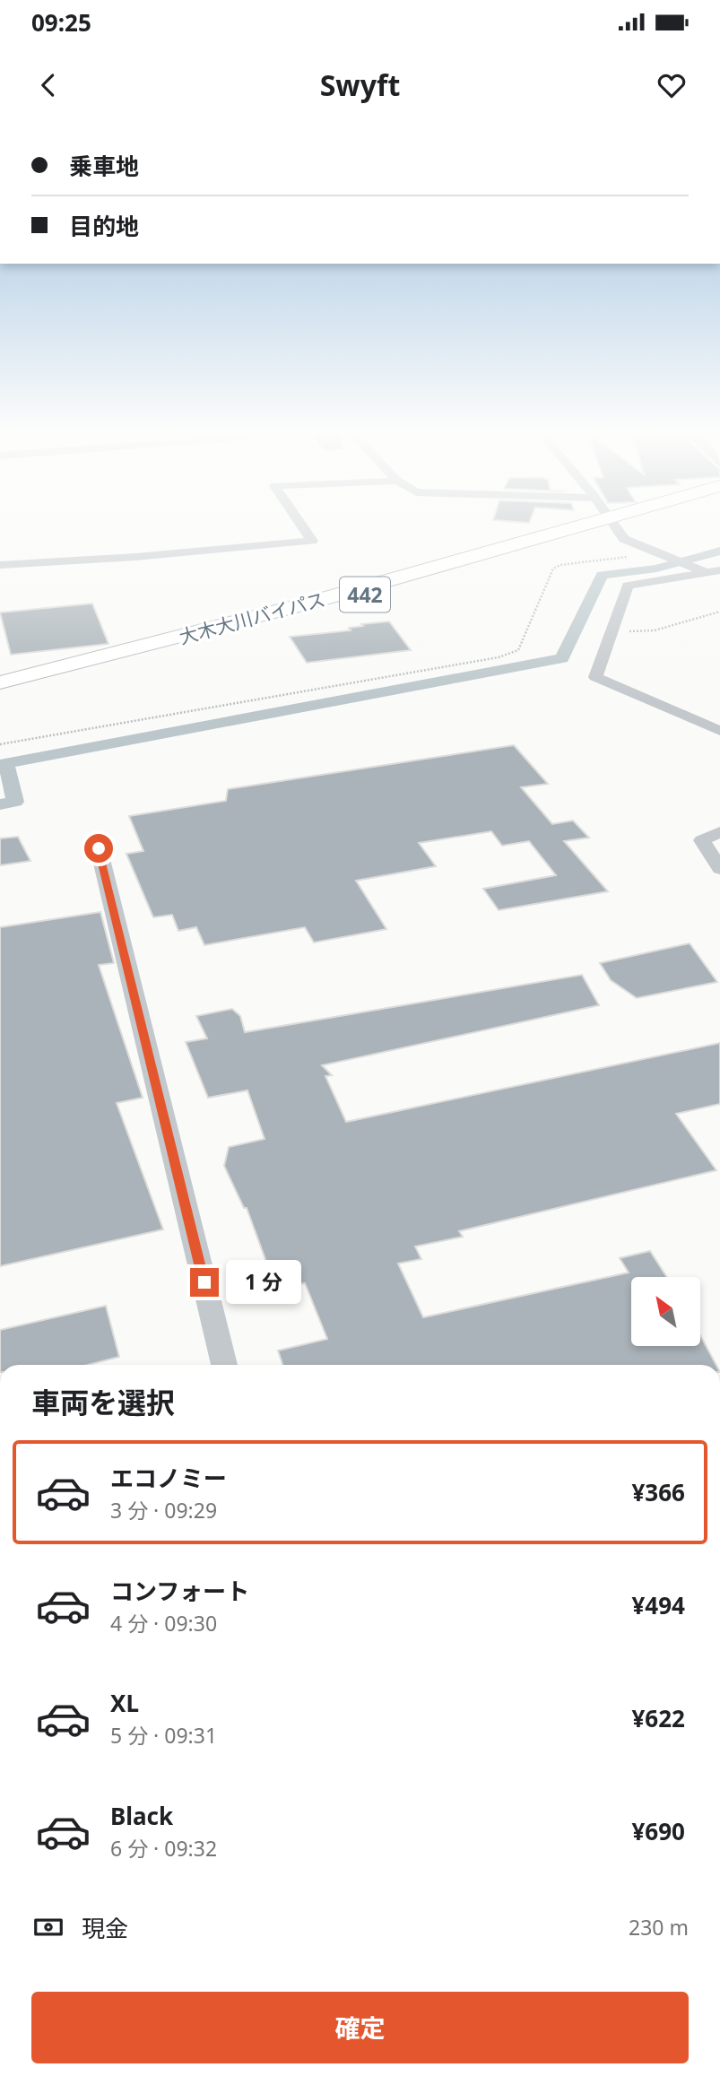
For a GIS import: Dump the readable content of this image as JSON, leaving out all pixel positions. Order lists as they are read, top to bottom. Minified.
{"streets":{"highway":["442","大木大川バイパス"]},"north":"top left","page":{"status":"09:25","header":"Swyft","banner":["乗車地","目的地"],"bubble":"1 分","heading":"車両を選択","list":[{"name":"エコノミー","note":"3 分 · 09:29","value":"¥366"},{"name":"コンフォート","note":"4 分 · 09:30","value":"¥494"},{"name":"XL","note":"5 分 · 09:31","value":"¥622"},{"name":"Black","note":"6 分 · 09:32","value":"¥690"}],"pay":["現金","230 m"],"buttons":"確定"}}
